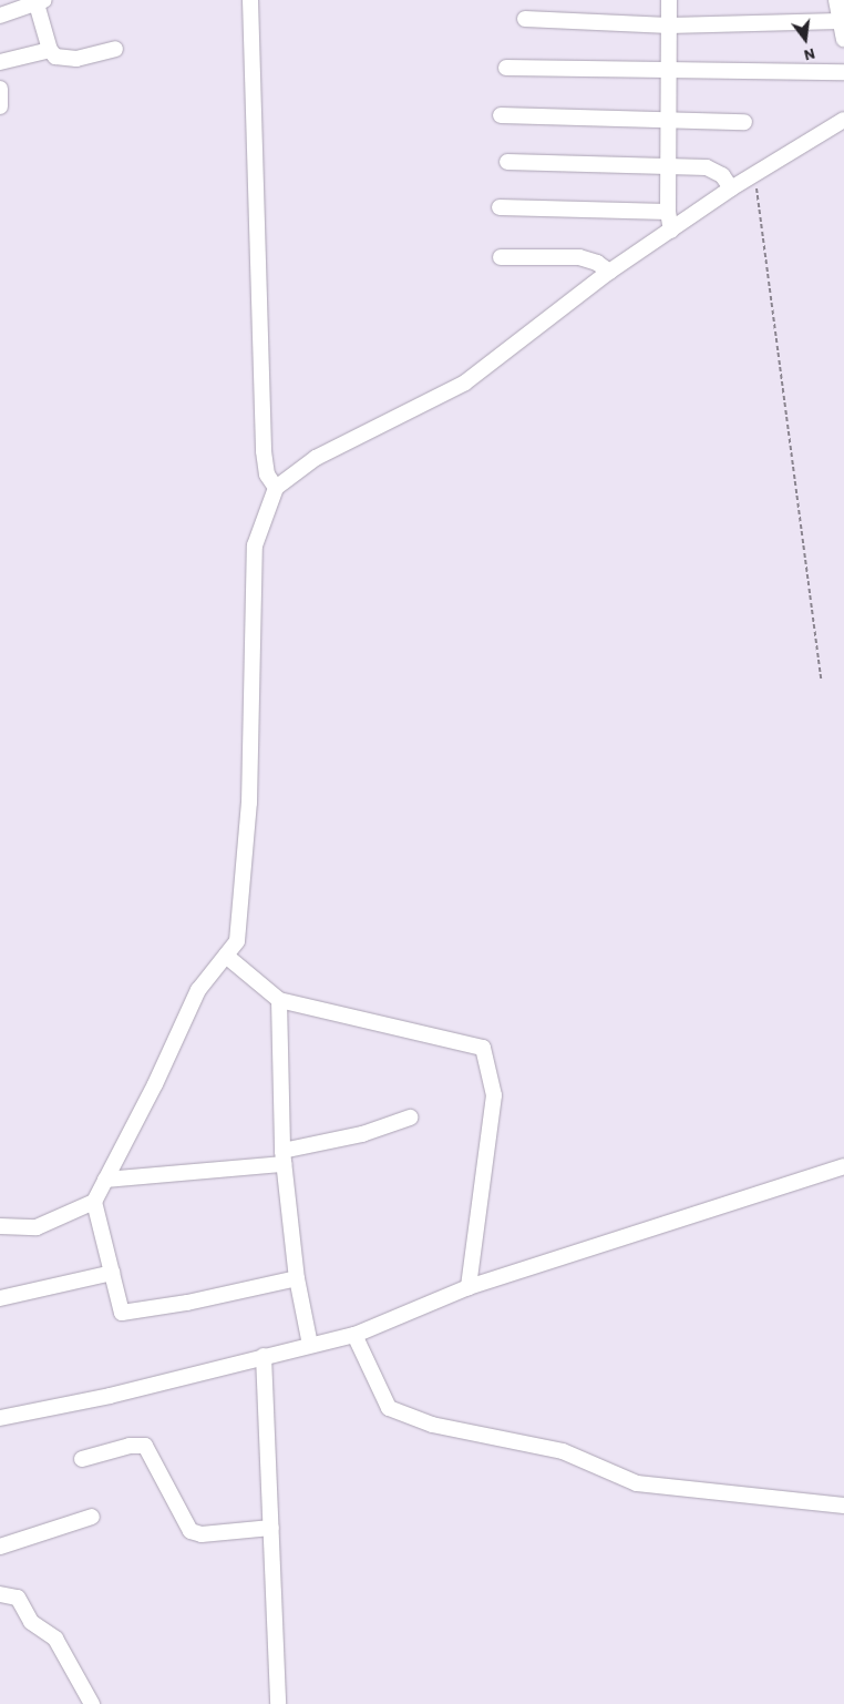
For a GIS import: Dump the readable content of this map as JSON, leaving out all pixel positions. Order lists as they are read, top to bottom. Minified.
{"north":"bottom"}
